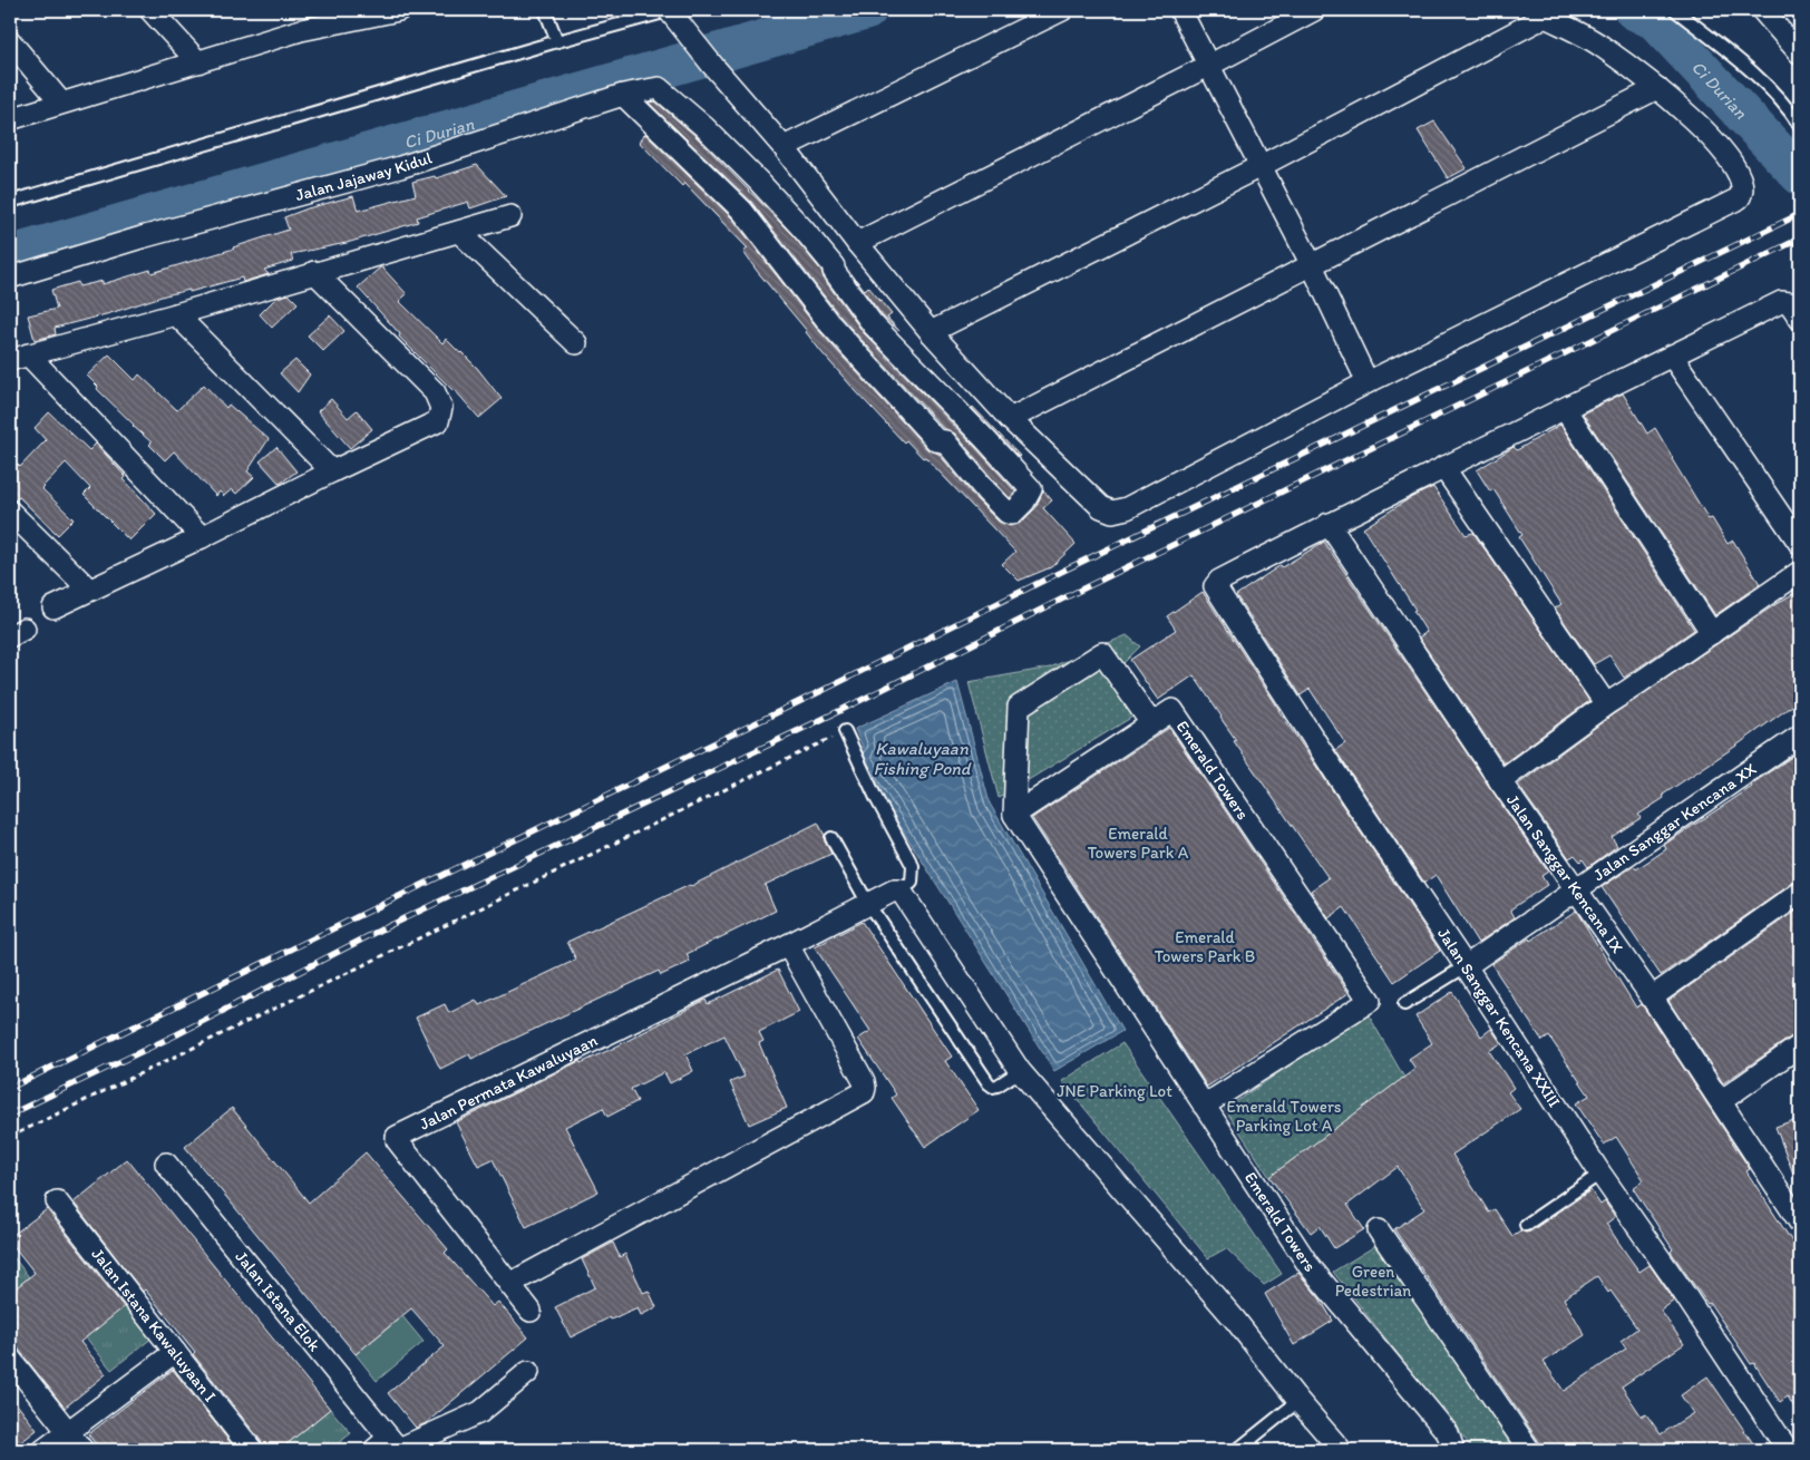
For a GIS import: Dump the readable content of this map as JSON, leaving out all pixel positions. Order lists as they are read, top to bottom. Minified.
{"streets":{"street":["Jalan Jajaway Kidul","Emerald Towers","Jalan Sanggar Kencana XX","Jalan Sanggar Kencana IX","Jalan Sanggar Kencana XXIII","Jalan Permata Kawaluyaan","Jalan Istana Elok","Jalan Istana Kawaluyaan I"]},"crossings":[["Jalan Sanggar Kencana XX","Jalan Sanggar Kencana IX"],["Jalan Sanggar Kencana XX","Jalan Sanggar Kencana XXIII"],["Jalan Sanggar Kencana IX","Jalan Sanggar Kencana XXIII"]],"water":["Ci Durian","Kawaluyaan Fishing Pond"],"parks":["Emerald Towers Park A","Emerald Towers Park B","JNE Parking Lot","Emerald Towers Parking Lot A","Green Pedestrian"]}
